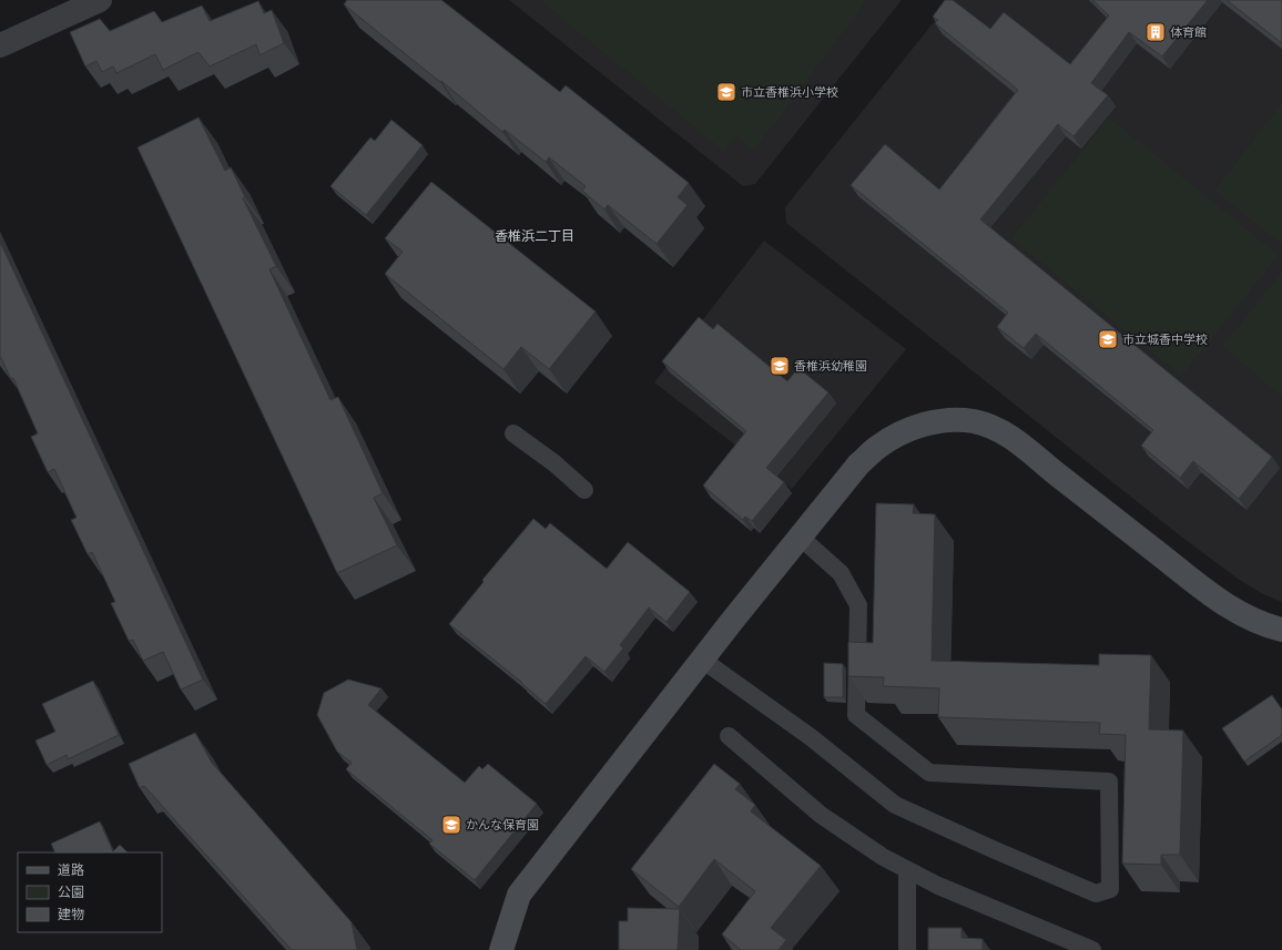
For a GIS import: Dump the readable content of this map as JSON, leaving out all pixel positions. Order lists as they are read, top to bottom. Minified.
{"districts":["香椎浜二丁目"],"places":{"building":["体育館"],"school or university":["市立香椎浜小学校","市立城香中学校","香椎浜幼稚園","かんな保育園"]},"legend":["道路","公園","建物"]}
